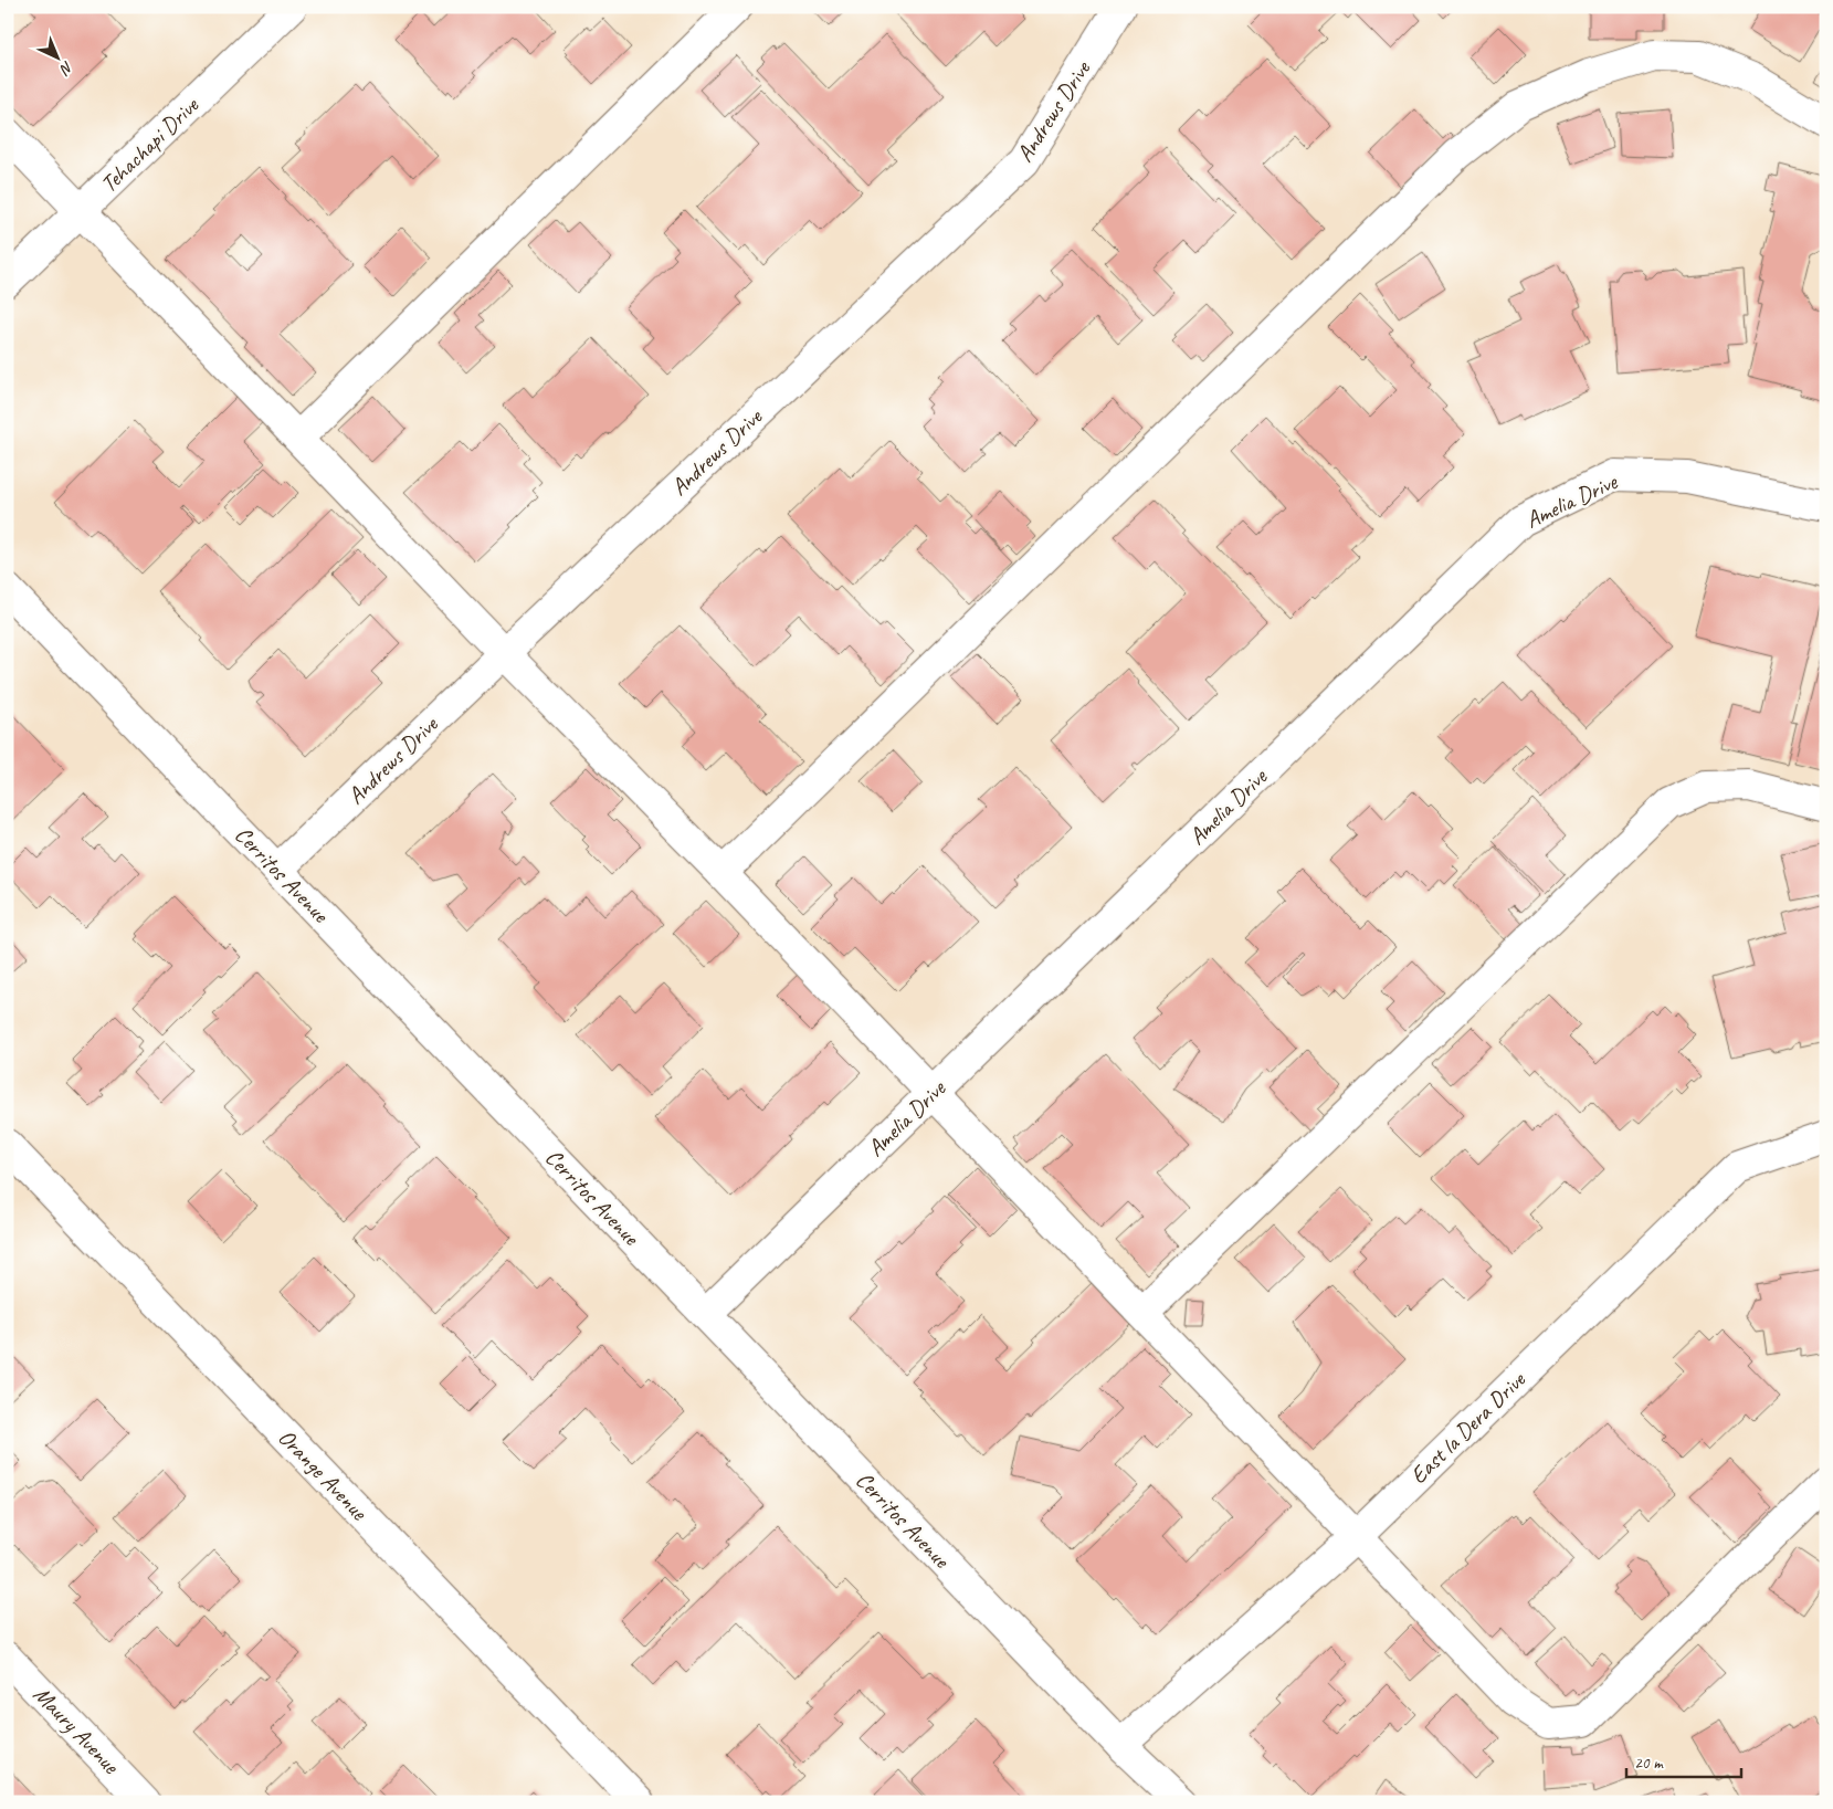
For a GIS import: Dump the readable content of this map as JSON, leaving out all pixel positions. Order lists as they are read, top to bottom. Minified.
{"streets":{"street":["Andrews Drive","Tehachapi Drive","Amelia Drive","Cerritos Avenue","East la Dera Drive","Orange Avenue","Maury Avenue"]},"crossings":[["Andrews Drive","Cerritos Avenue"],["Amelia Drive","Cerritos Avenue"],["Cerritos Avenue","East la Dera Drive"]],"scale_bar":"20 m","north":"bottom right"}
